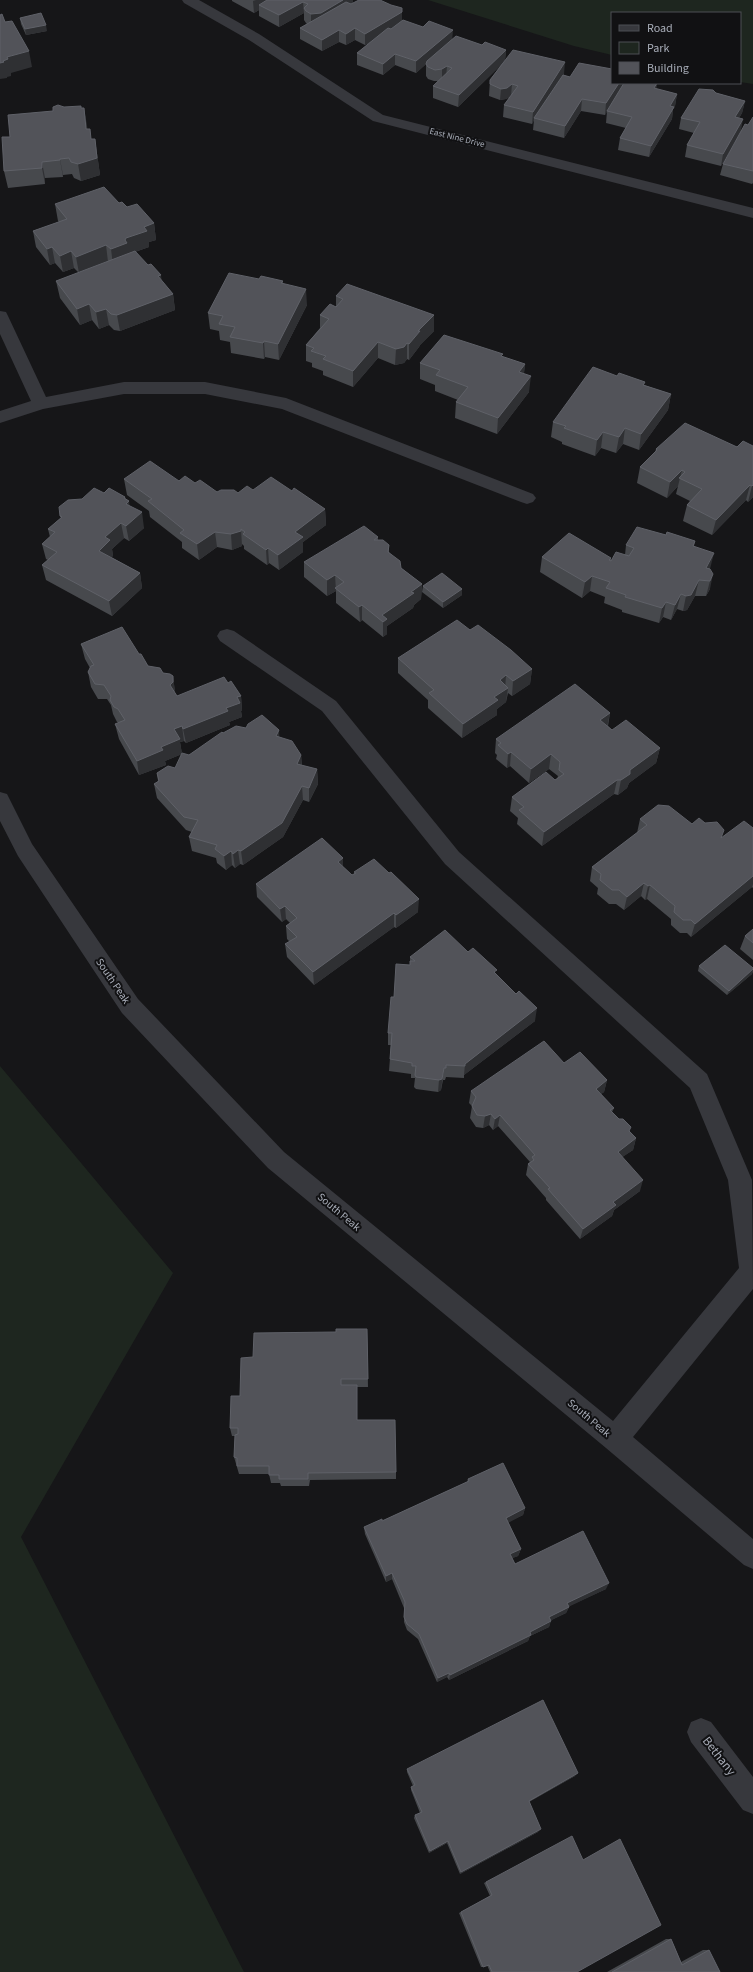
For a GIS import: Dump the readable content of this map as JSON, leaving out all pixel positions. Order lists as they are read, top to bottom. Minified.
{"streets":{"street":["East Nine Drive","South Peak","Bethany"]},"legend":["Road","Park","Building"]}
